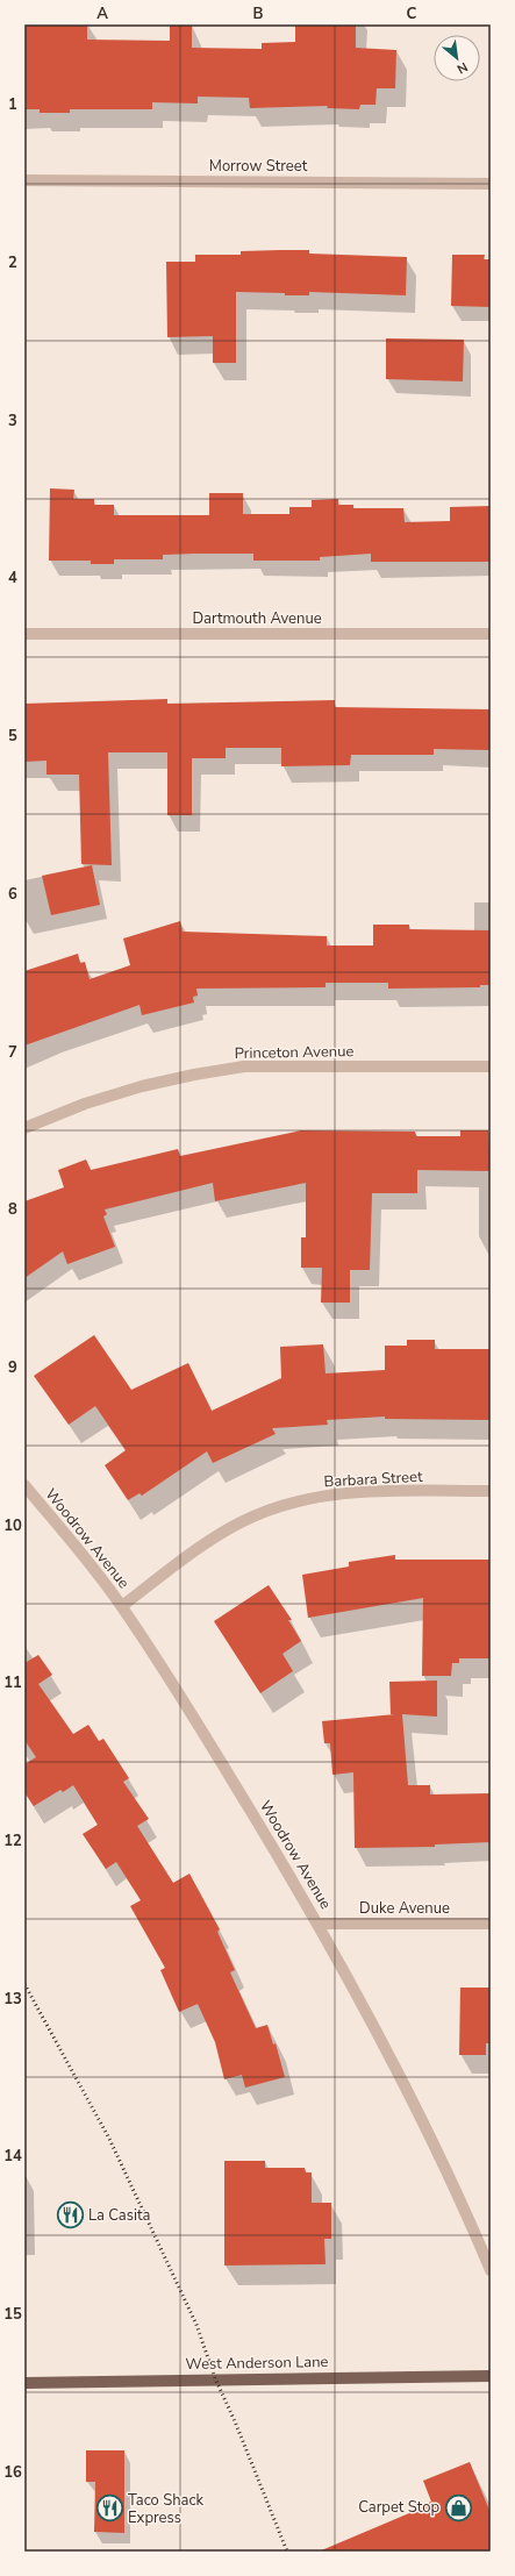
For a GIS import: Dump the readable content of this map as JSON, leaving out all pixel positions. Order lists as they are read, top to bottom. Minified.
{"streets":{"main road":["West Anderson Lane"],"street":["Morrow Street","Dartmouth Avenue","Princeton Avenue","Barbara Street","Woodrow Avenue","Duke Avenue"]},"crossings":[["Barbara Street","Woodrow Avenue"],["Woodrow Avenue","Duke Avenue"]],"places":{"restaurant":["La Casita","Taco Shack Express"],"shop":["Carpet Stop"]},"north":"bottom right","grid":{"columns":["A","B","C"],"rows":["1","2","3","4","5","6","7","8","9","10","11","12","13","14","15","16"]}}
